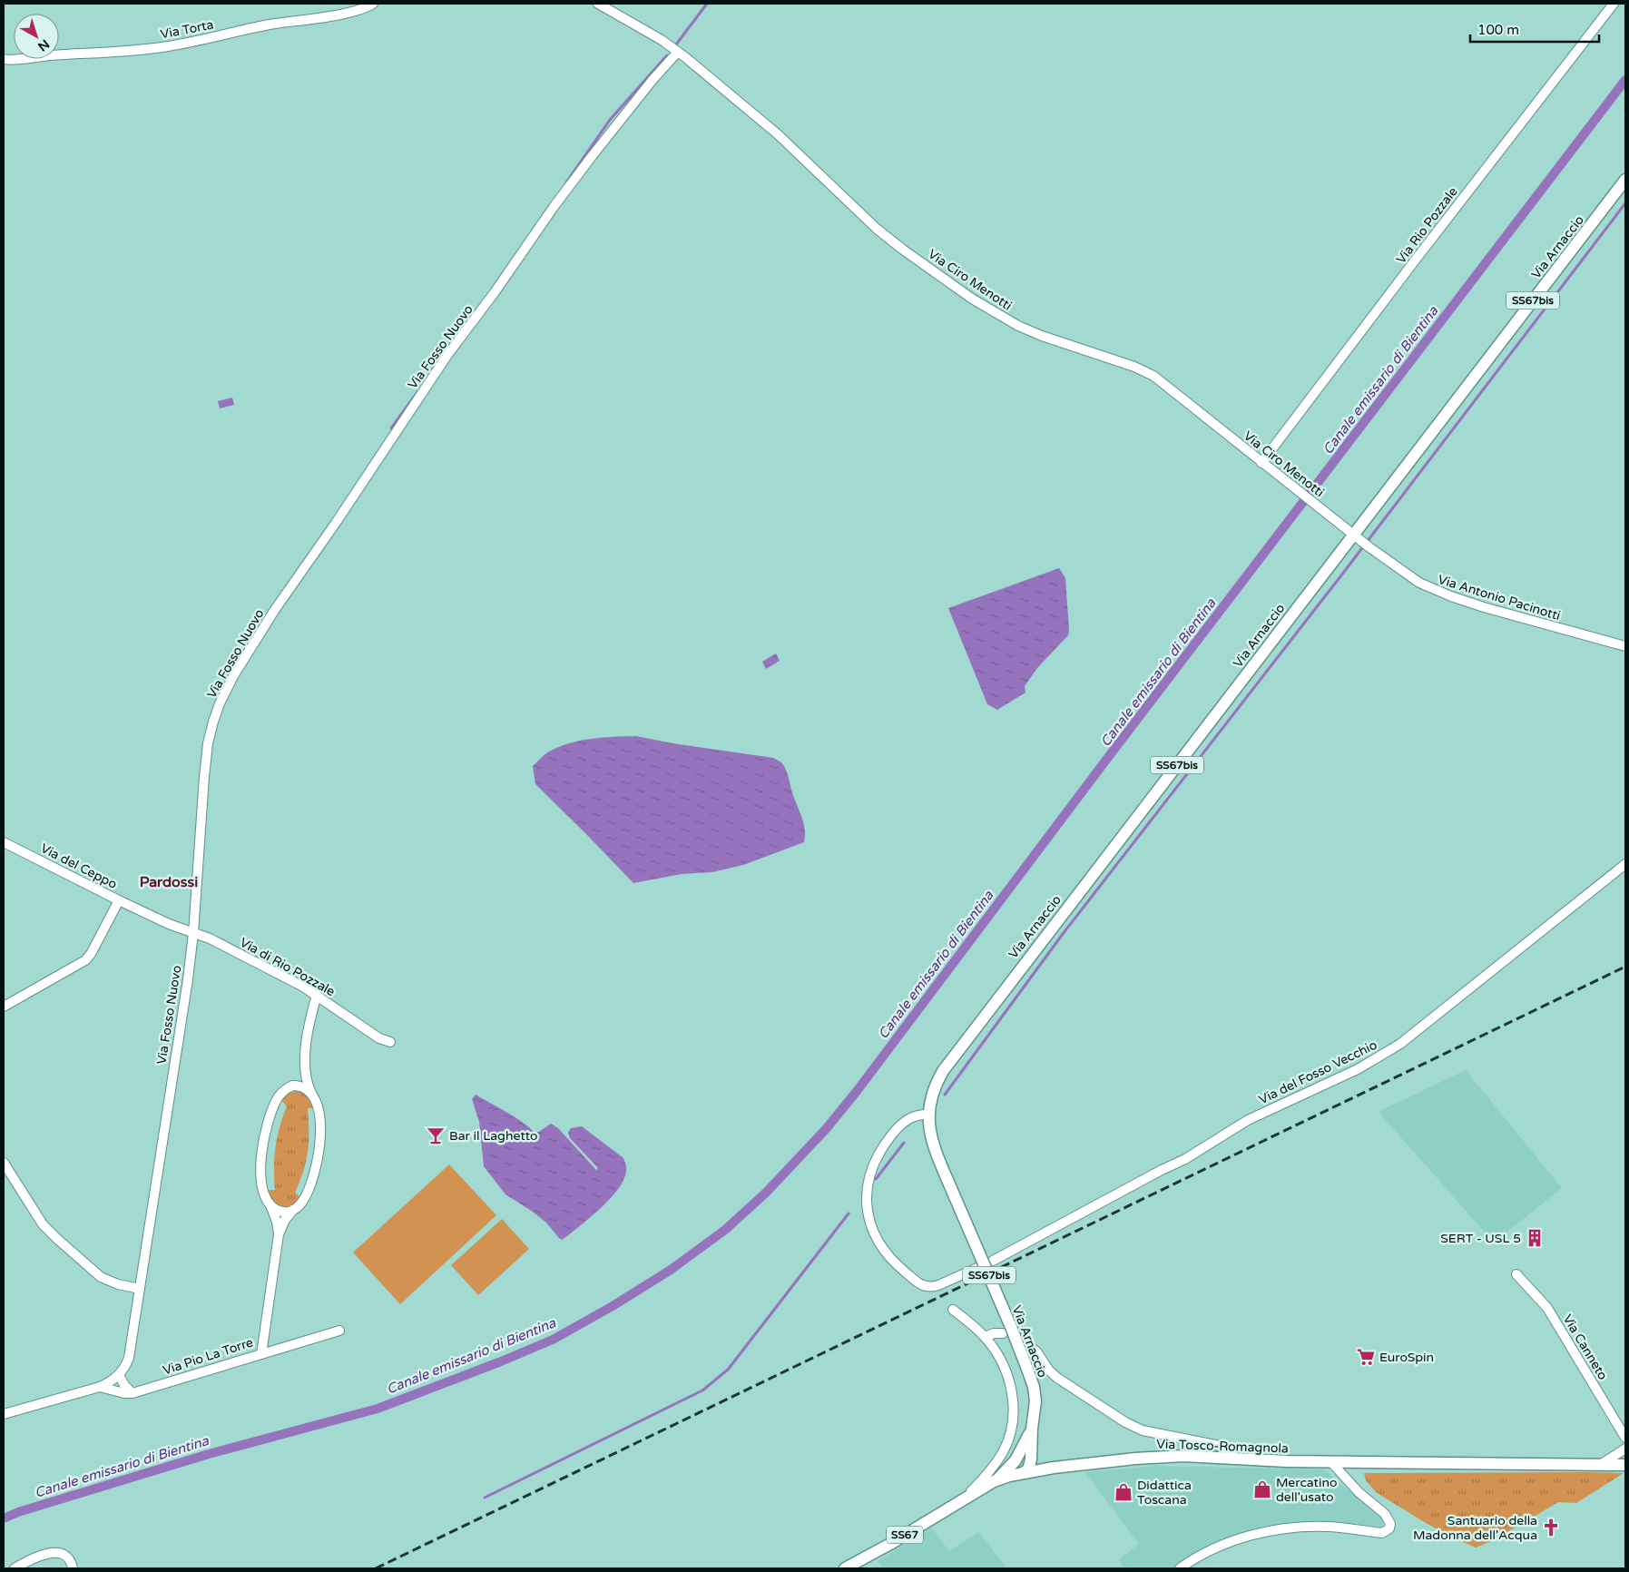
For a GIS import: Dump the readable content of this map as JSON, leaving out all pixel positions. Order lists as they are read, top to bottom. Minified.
{"streets":{"main road":["Via Arnaccio","SS67bis","Via Tosco-Romagnola","SS67"],"street":["Via Torta","Via Rio Pozzale","Via Ciro Menotti","Via Fosso Nuovo","Via Antonio Pacinotti","Via del Ceppo","Via di Rio Pozzale","Via del Fosso Vecchio","Via Canneto","Via Pio La Torre"]},"crossings":[["Via Rio Pozzale","Via Ciro Menotti"],["Via Arnaccio","Via Ciro Menotti"],["Via Arnaccio","SS67bis"],["Via Arnaccio","Via Antonio Pacinotti"],["Via Arnaccio","Via Tosco-Romagnola"],["Via Ciro Menotti","Via Fosso Nuovo"],["Via Ciro Menotti","Via Antonio Pacinotti"],["SS67bis","Via Tosco-Romagnola"],["Via Fosso Nuovo","Via del Ceppo"],["Via Fosso Nuovo","Via di Rio Pozzale"],["Via Fosso Nuovo","Via Pio La Torre"],["Via del Ceppo","Via di Rio Pozzale"],["Via di Rio Pozzale","Via Pio La Torre"]],"districts":["Pardossi"],"water":["Canale emissario di Bientina"],"places":{"bar":["Bar il Laghetto"],"building":["SERT - USL 5"],"supermarket":["EuroSpin"],"shop":["Mercatino dell'usato","Didattica Toscana"],"church":["Santuario della Madonna dell'Acqua"]},"scale_bar":"100 m","north":"bottom right"}
